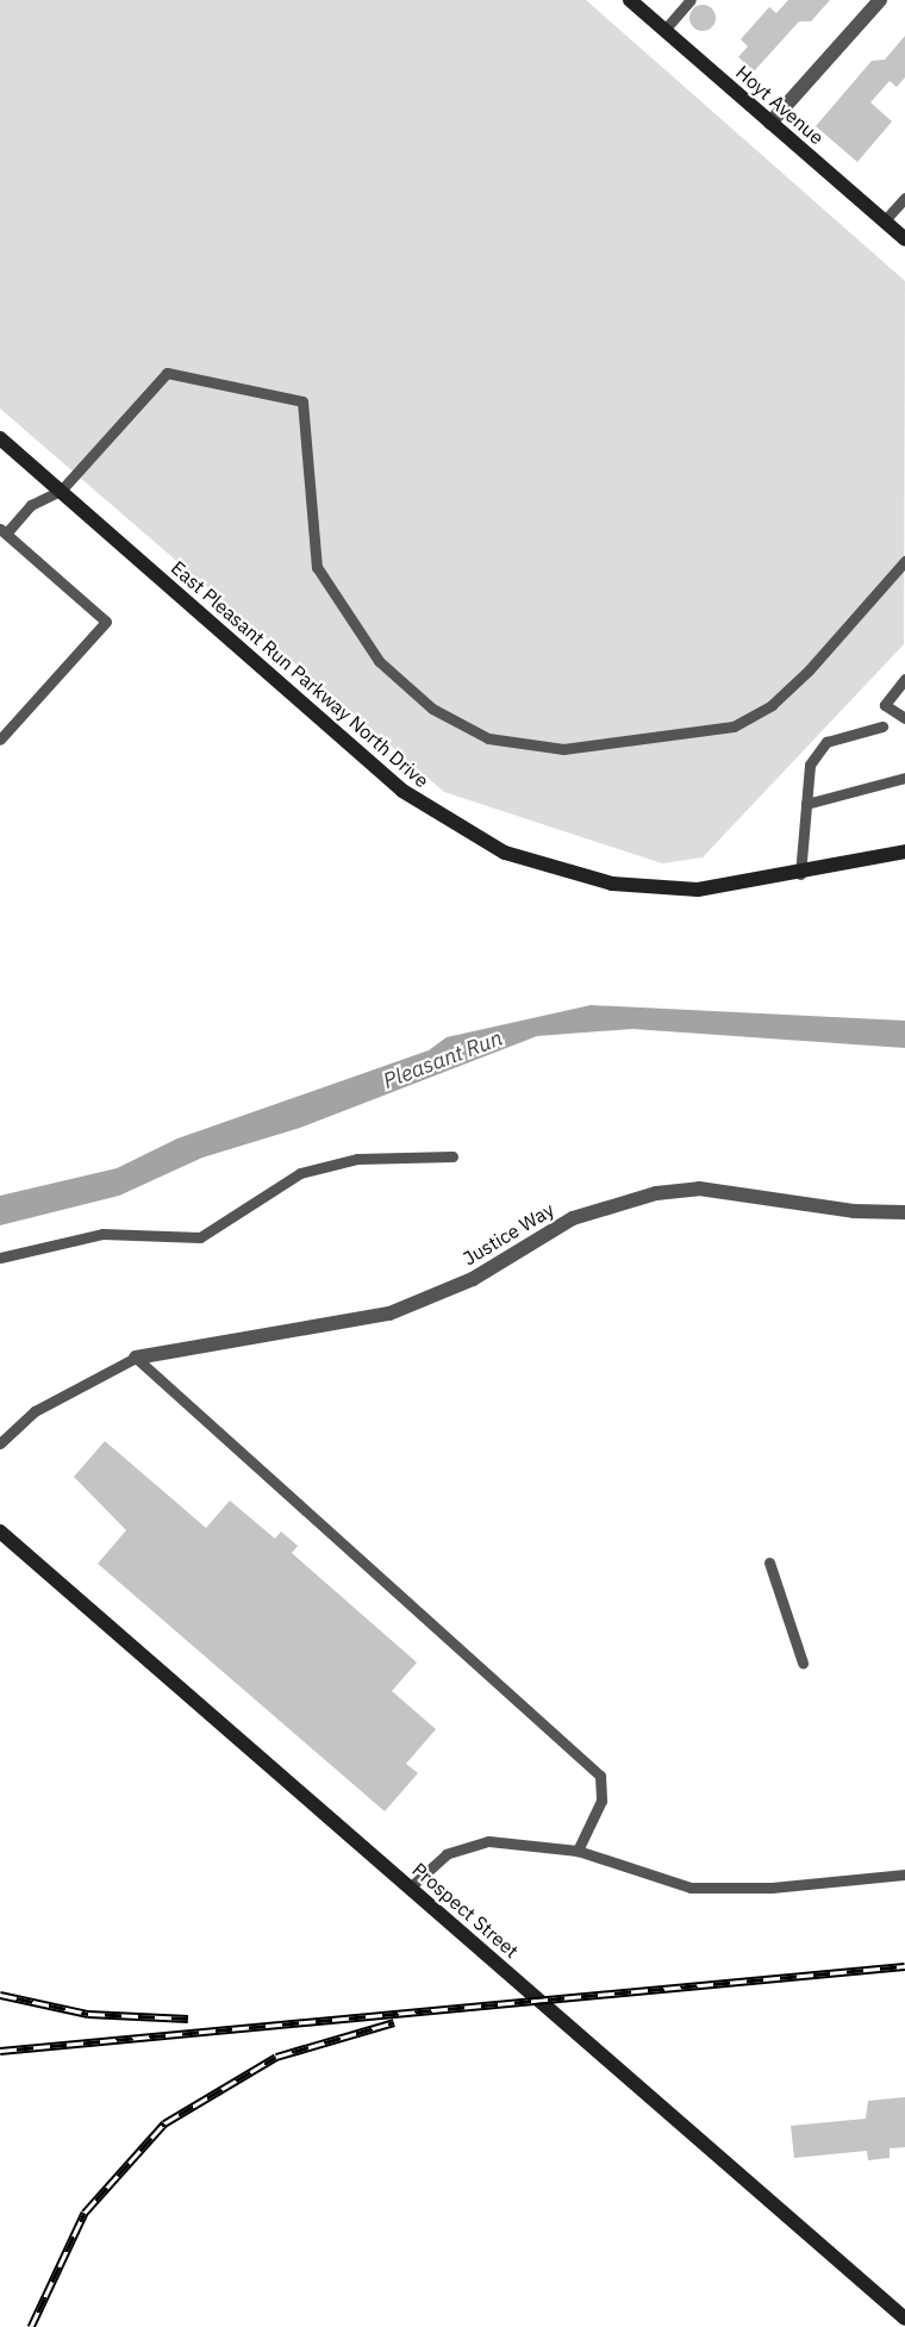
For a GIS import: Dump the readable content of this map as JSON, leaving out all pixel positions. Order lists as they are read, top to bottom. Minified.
{"streets":{"main road":["Hoyt Avenue","East Pleasant Run Parkway North Drive","Prospect Street"],"street":["Justice Way"]},"water":["Pleasant Run"]}
